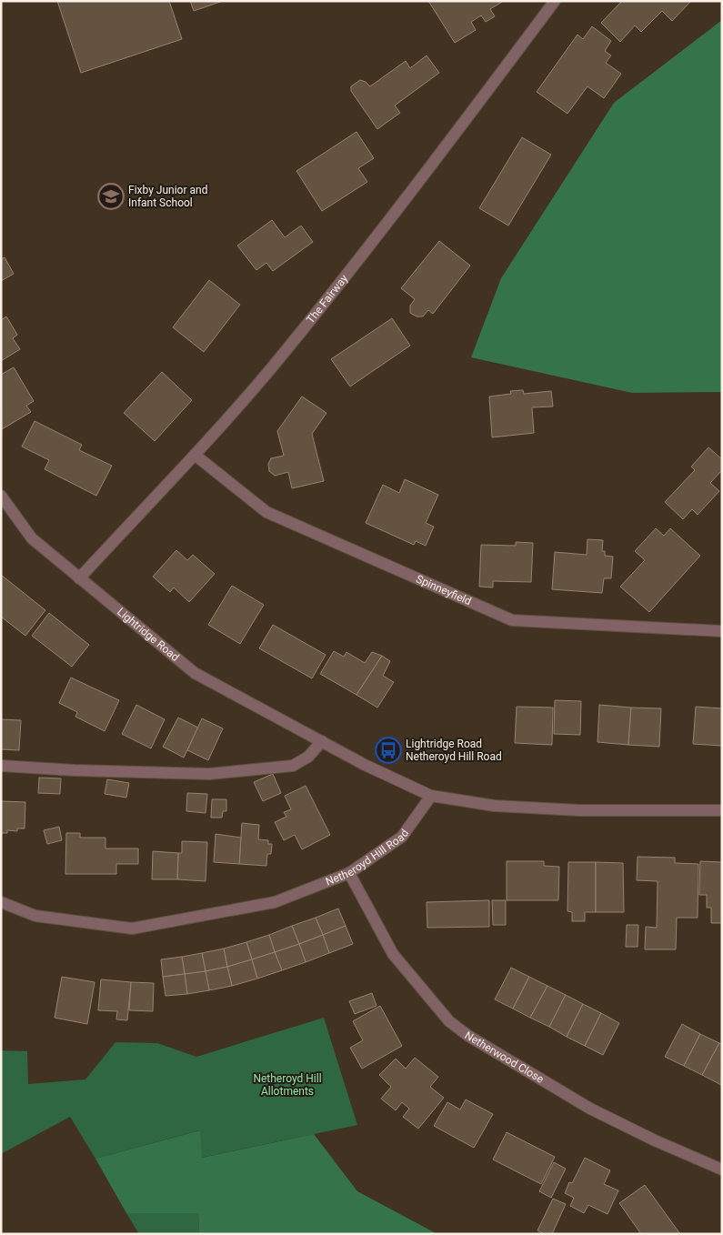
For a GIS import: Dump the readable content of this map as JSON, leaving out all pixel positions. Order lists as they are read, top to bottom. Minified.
{"streets":{"street":["The Fairway","Spinneyfield","Lightridge Road","Netheroyd Hill Road","Netherwood Close"]},"crossings":[["The Fairway","Spinneyfield"],["The Fairway","Lightridge Road"],["Lightridge Road","Netheroyd Hill Road"],["Netheroyd Hill Road","Netherwood Close"]],"parks":["Netheroyd Hill Allotments"],"places":{"school or university":["Fixby Junior and Infant School"],"bus stop":["Lightridge Road Netheroyd Hill Road"]}}
